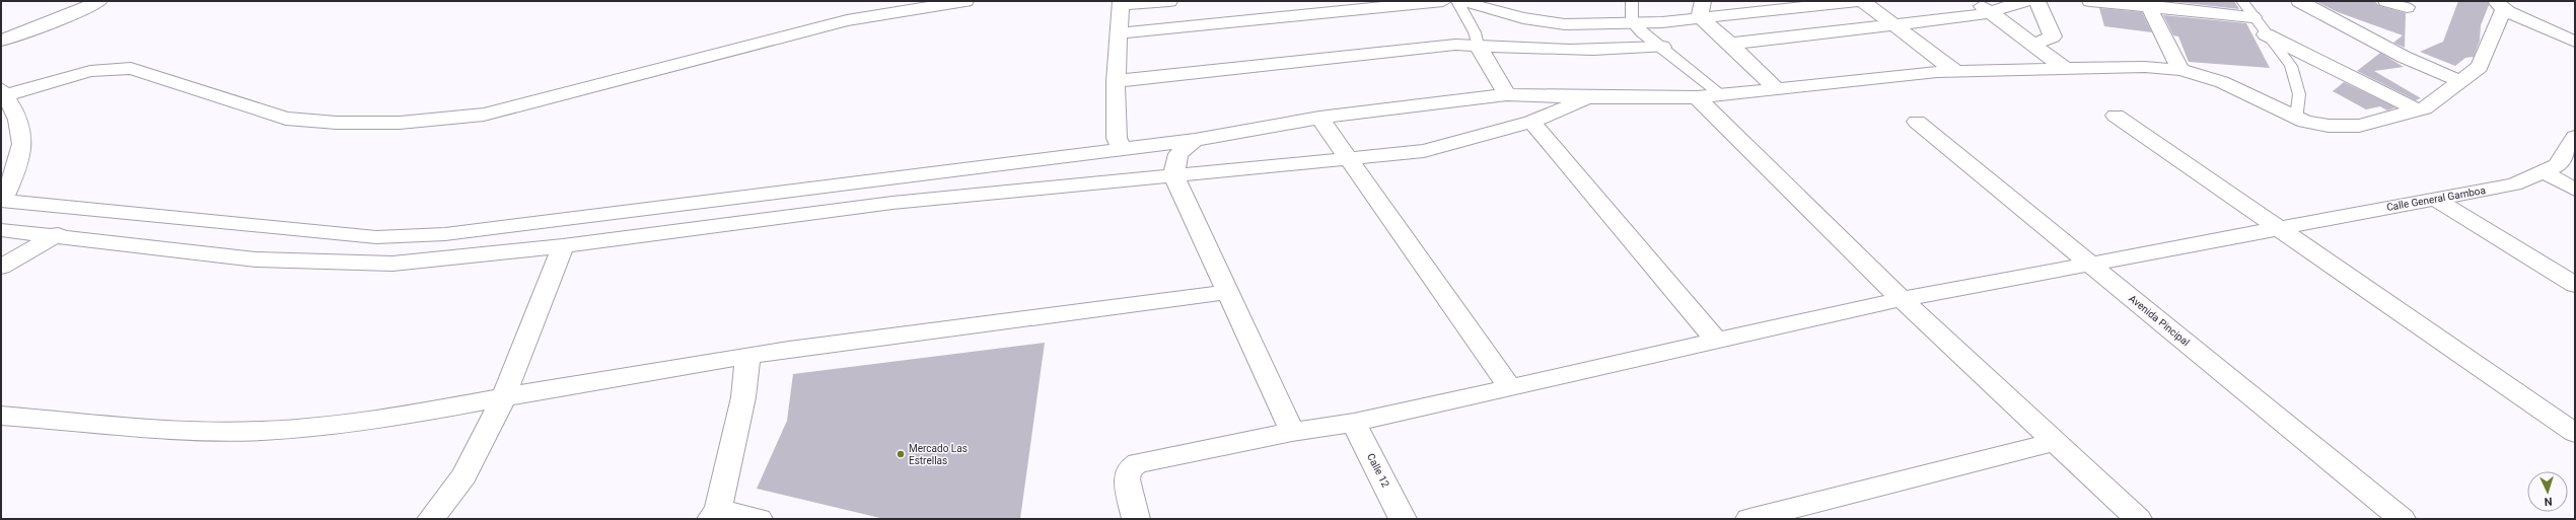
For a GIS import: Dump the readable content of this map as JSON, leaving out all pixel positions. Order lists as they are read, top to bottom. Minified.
{"streets":{"street":["Calle General Gamboa","Avenida Pincipal","Calle 12"]},"crossings":[["Calle General Gamboa","Avenida Pincipal"],["Calle General Gamboa","Calle 12"]],"places":["Mercado Las Estrellas"],"north":"bottom"}
